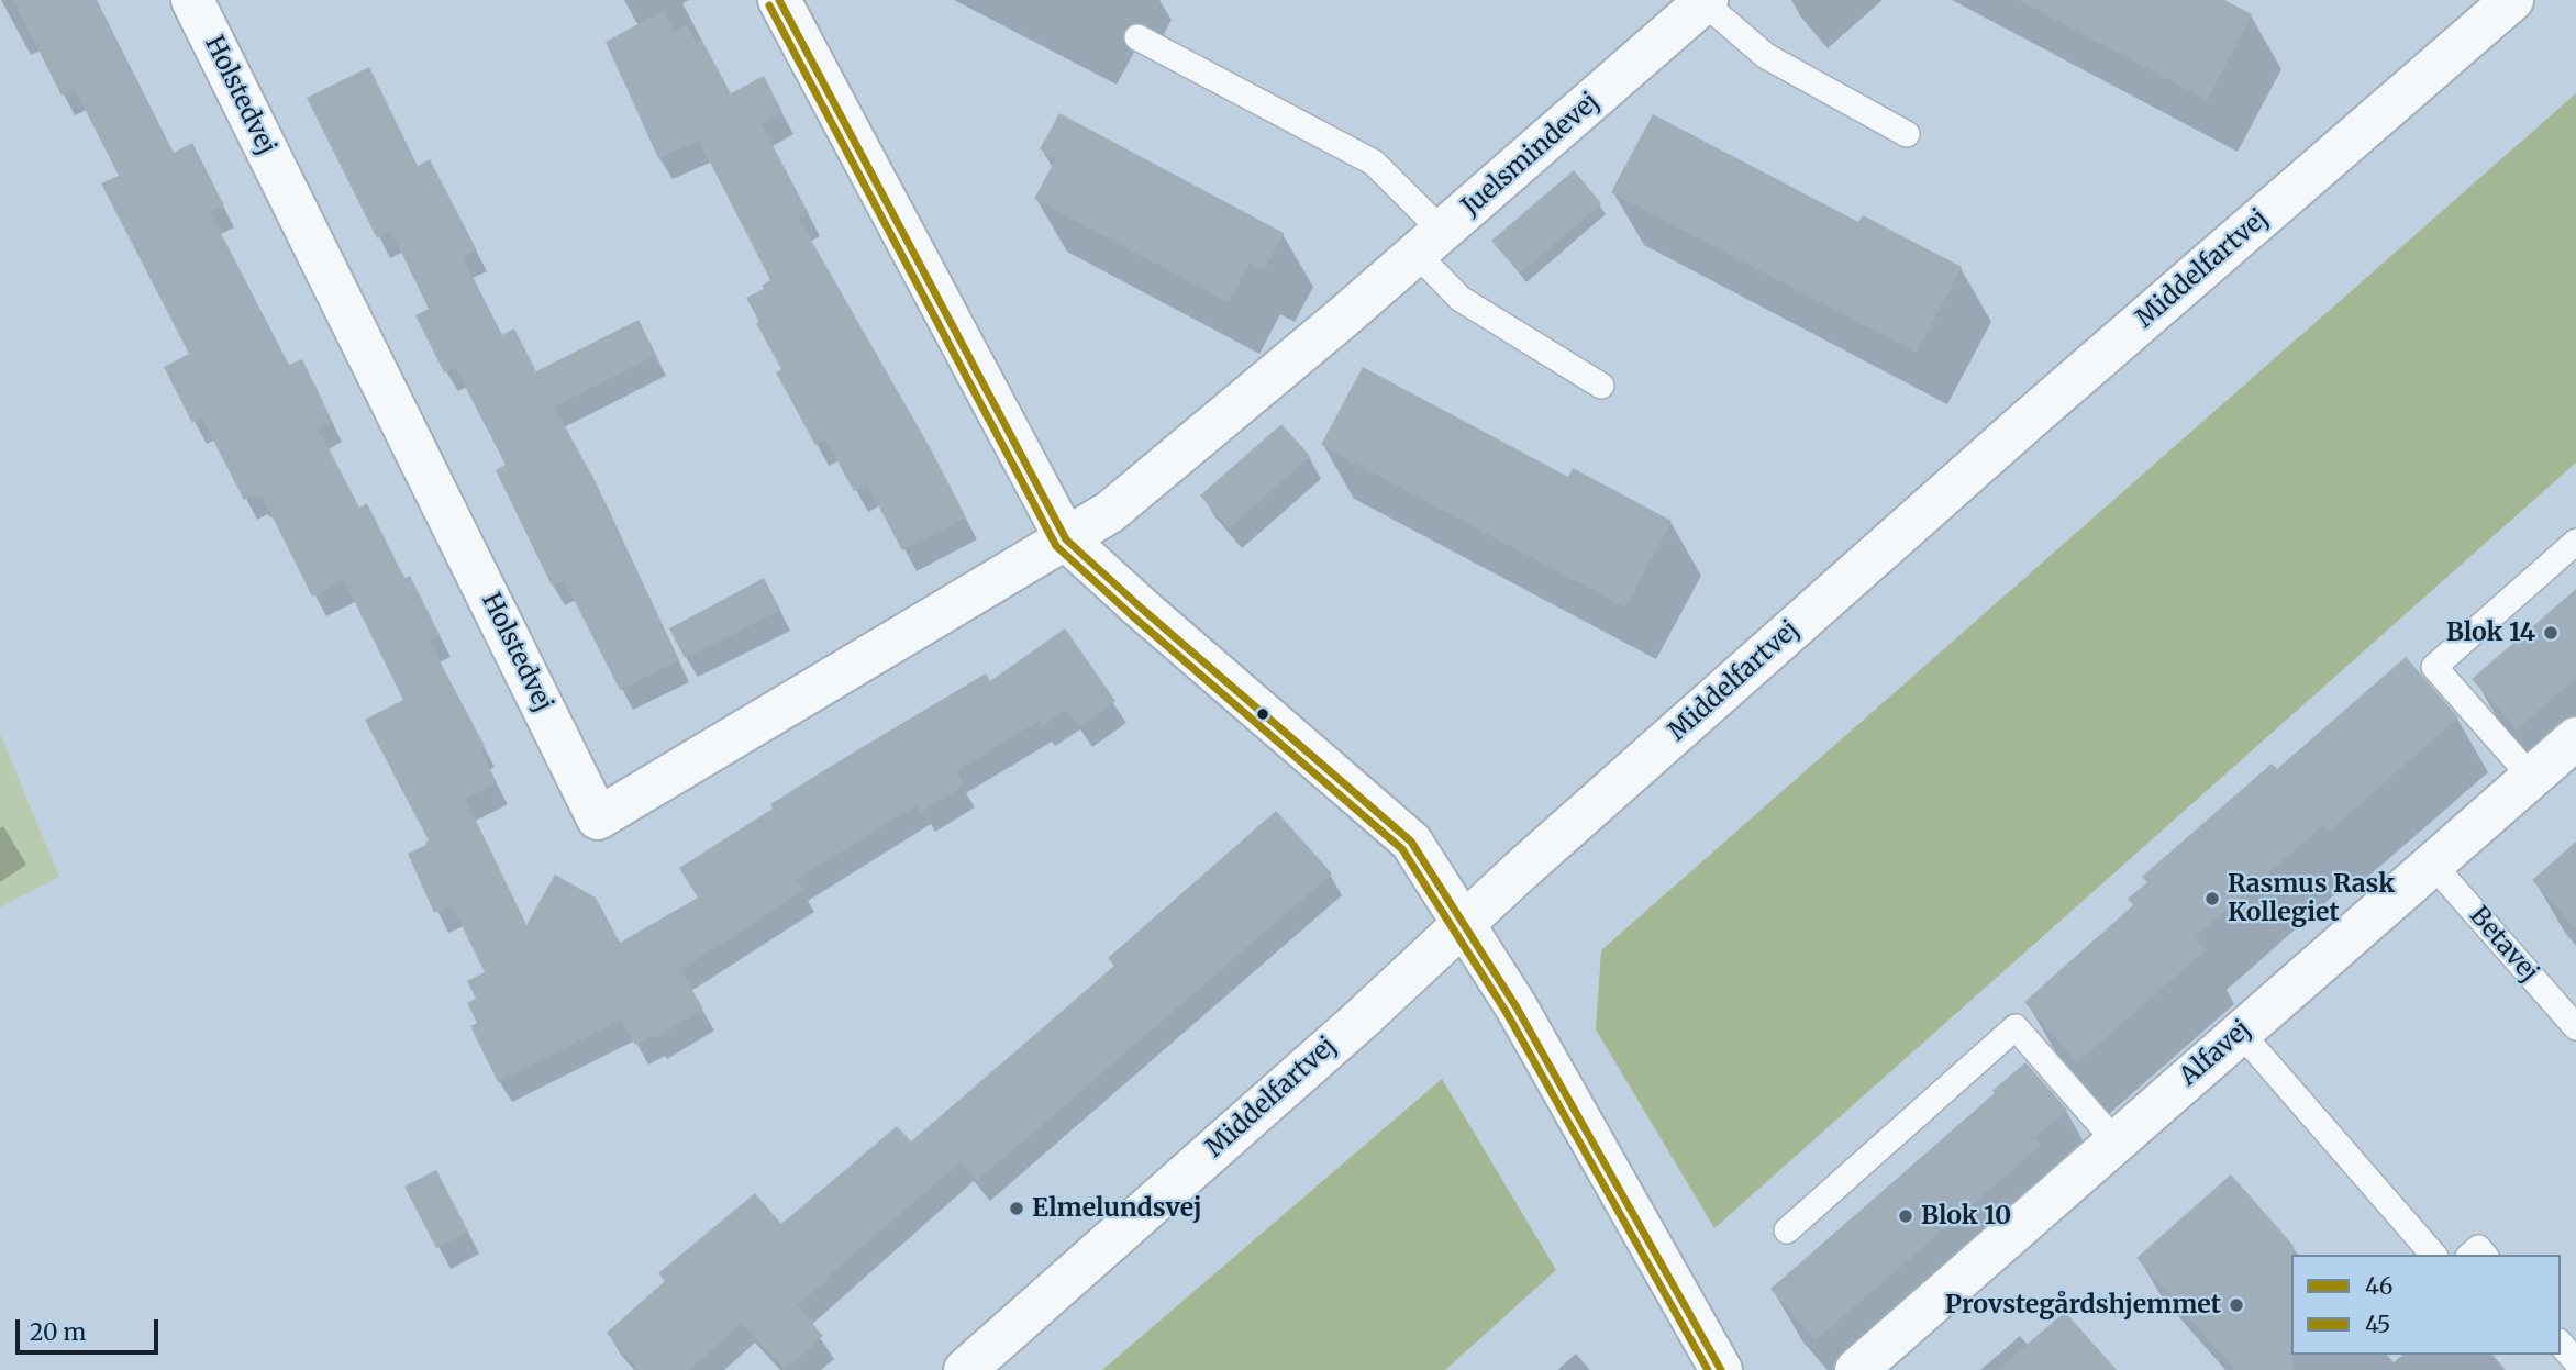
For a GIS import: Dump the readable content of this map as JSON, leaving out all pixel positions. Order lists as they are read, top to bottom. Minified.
{"streets":{"street":["Holstedvej","Juelsmindevej","Middelfartvej","Alfavej"],"lane":["Betavej"]},"crossings":[["Holstedvej","Juelsmindevej"],["Betavej","Alfavej"]],"places":["Blok 14","Rasmus Rask Kollegiet","Elmelundsvej","Blok 10","Provstegårdshjemmet"],"lines":["transit line 46","transit line 45"],"legend":["46","45"],"scale_bar":"20 m"}
